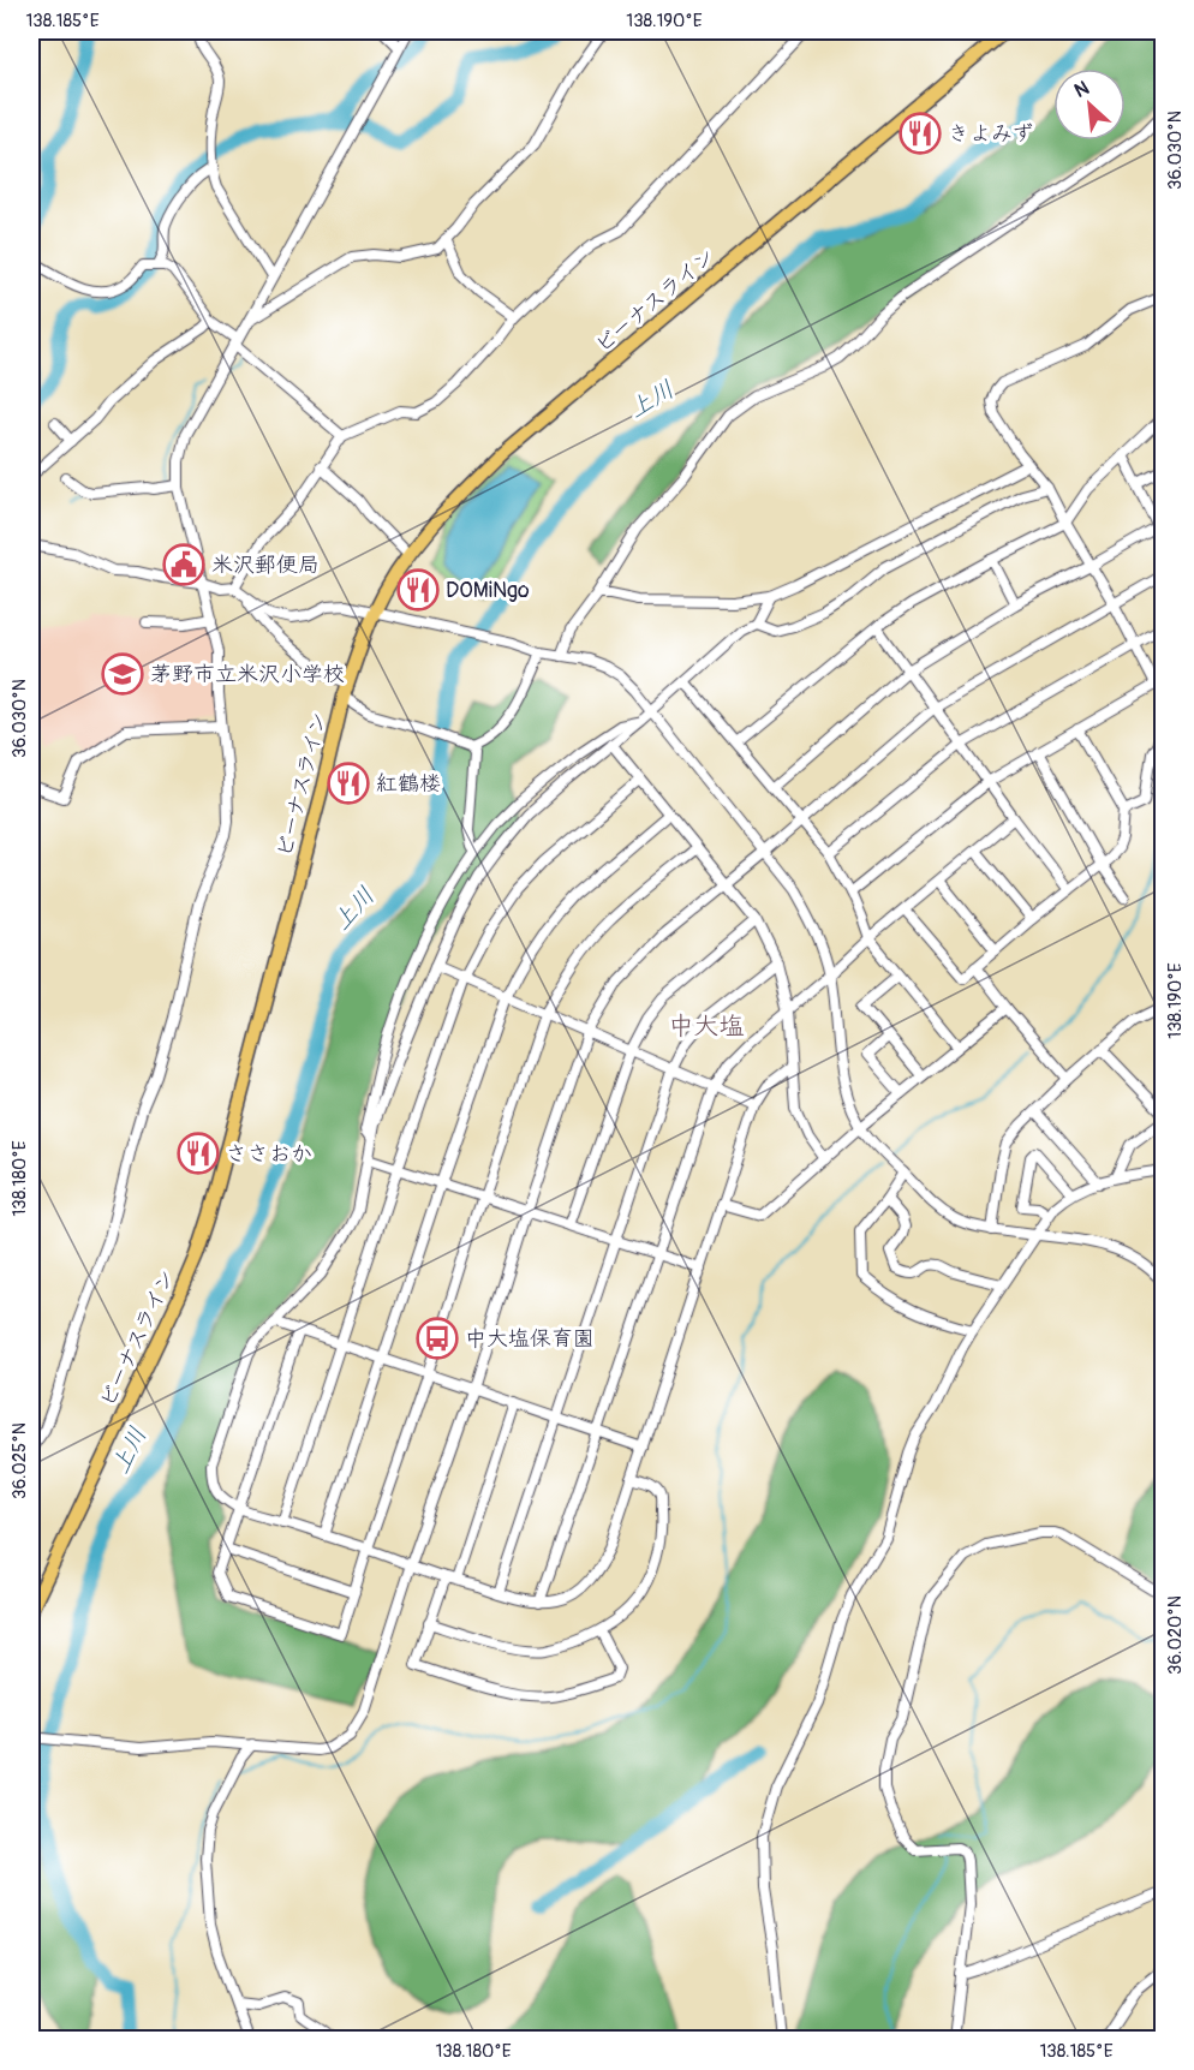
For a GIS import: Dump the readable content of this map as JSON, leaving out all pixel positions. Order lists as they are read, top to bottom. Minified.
{"streets":{"main road":["ビーナスライン"]},"districts":["中大塩"],"water":["上川"],"places":{"restaurant":["きよみず","DOMiNgo","紅鶴楼","ささおか"],"public building":["米沢郵便局"],"school or university":["茅野市立米沢小学校"],"bus stop":["中大塩保育園"]},"north":"top left","coordinates":["138.185°E","138.190°E","36.030°N","138.180°E","36.025°N","36.020°N"]}
